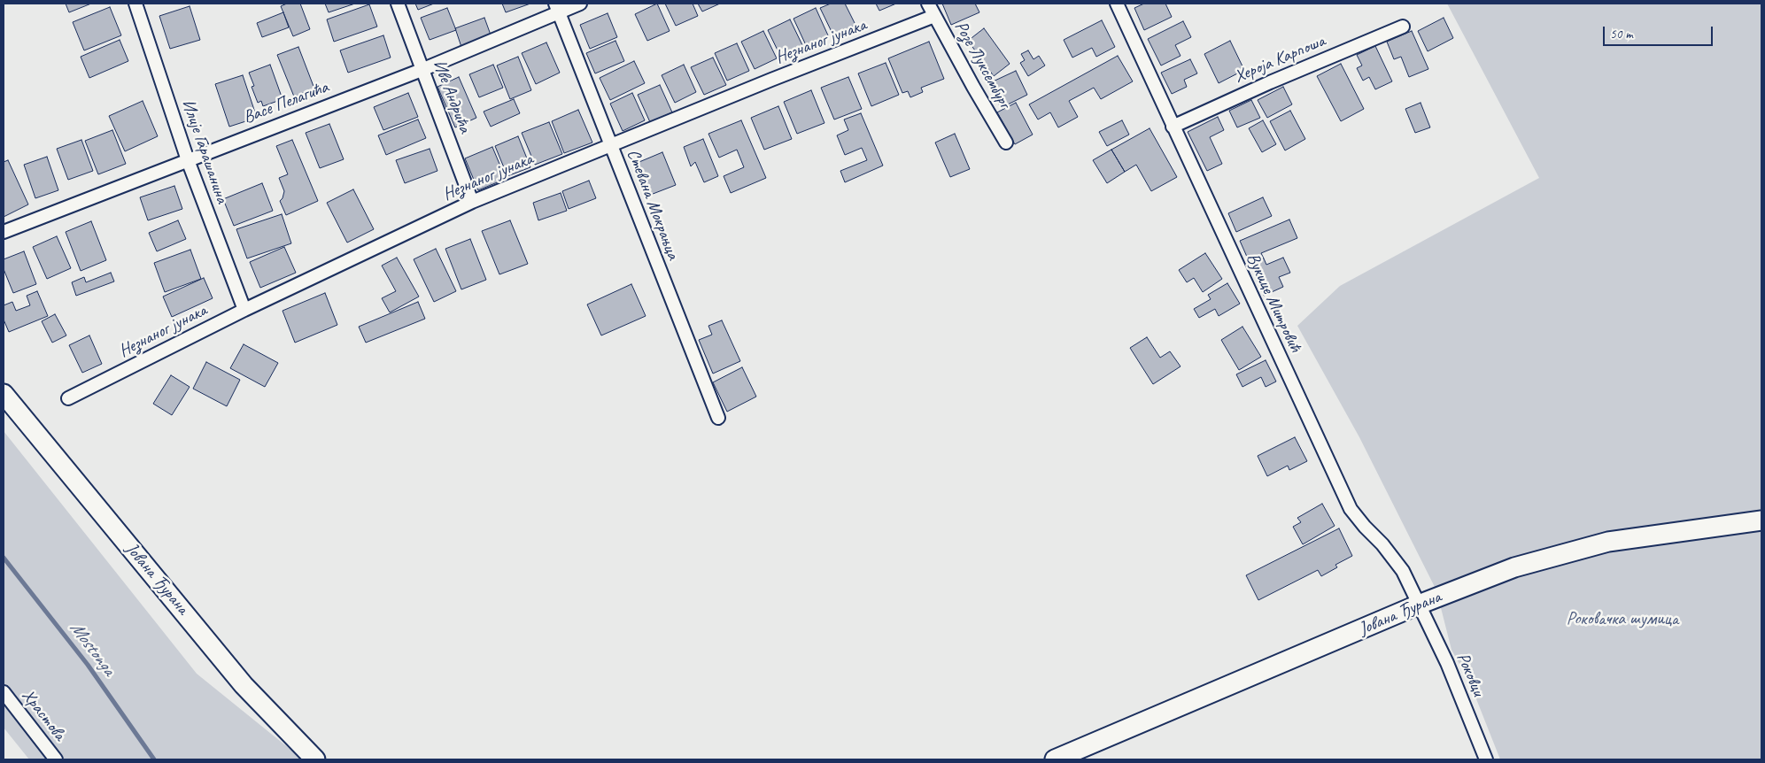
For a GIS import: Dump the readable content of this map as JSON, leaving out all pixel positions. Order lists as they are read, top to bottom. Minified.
{"streets":{"main road":["Јована Ђурана"],"street":["Незнаног јунака","Хероја Карпоша","Розе Луксембург","Иве Андрића","Васе Пелагића","Илије Гарашанина","Стевана Мокрањца","Вукице Митровић","Роковци","Храстова"]},"crossings":[["Незнаног јунака","Розе Луксембург"],["Незнаног јунака","Иве Андрића"],["Незнаног јунака","Илије Гарашанина"],["Незнаног јунака","Стевана Мокрањца"],["Хероја Карпоша","Вукице Митровић"],["Иве Андрића","Васе Пелагића"],["Васе Пелагића","Илије Гарашанина"],["Васе Пелагића","Стевана Мокрањца"],["Вукице Митровић","Јована Ђурана"],["Вукице Митровић","Роковци"],["Јована Ђурана","Роковци"]],"water":["Mostonga"],"parks":["Роковачка шумица"],"scale_bar":"50 m"}
